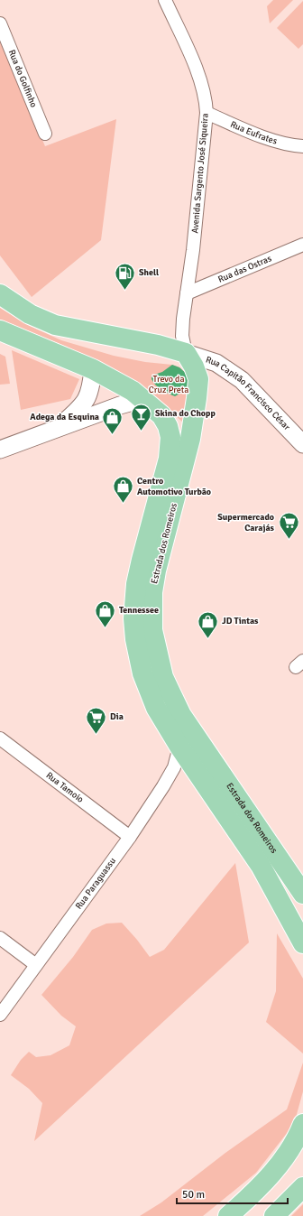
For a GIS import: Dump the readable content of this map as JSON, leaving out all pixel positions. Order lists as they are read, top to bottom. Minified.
{"streets":{"main road":["Estrada dos Romeiros"],"street":["Rua do Golfinho","Rua Eufrates","Avenida Sargento José Siqueira","Rua das Ostras","Rua Capitão Francisco César","Rua Tamoio","Rua Paraguassu"]},"crossings":[["Rua Eufrates","Avenida Sargento José Siqueira"],["Avenida Sargento José Siqueira","Rua das Ostras"],["Avenida Sargento José Siqueira","Rua Capitão Francisco César"],["Avenida Sargento José Siqueira","Estrada dos Romeiros"],["Rua Capitão Francisco César","Estrada dos Romeiros"],["Estrada dos Romeiros","Rua Paraguassu"],["Rua Tamoio","Rua Paraguassu"]],"parks":["Trevo da Cruz Preta"],"places":{"fuel station":["Shell"],"bar":["Skina do Chopp"],"shop":["Adega da Esquina","Centro Automotivo Turbão","Tennessee","JD Tintas"],"supermarket":["Supermercado Carajás","Dia"]},"scale_bar":"50 m"}
